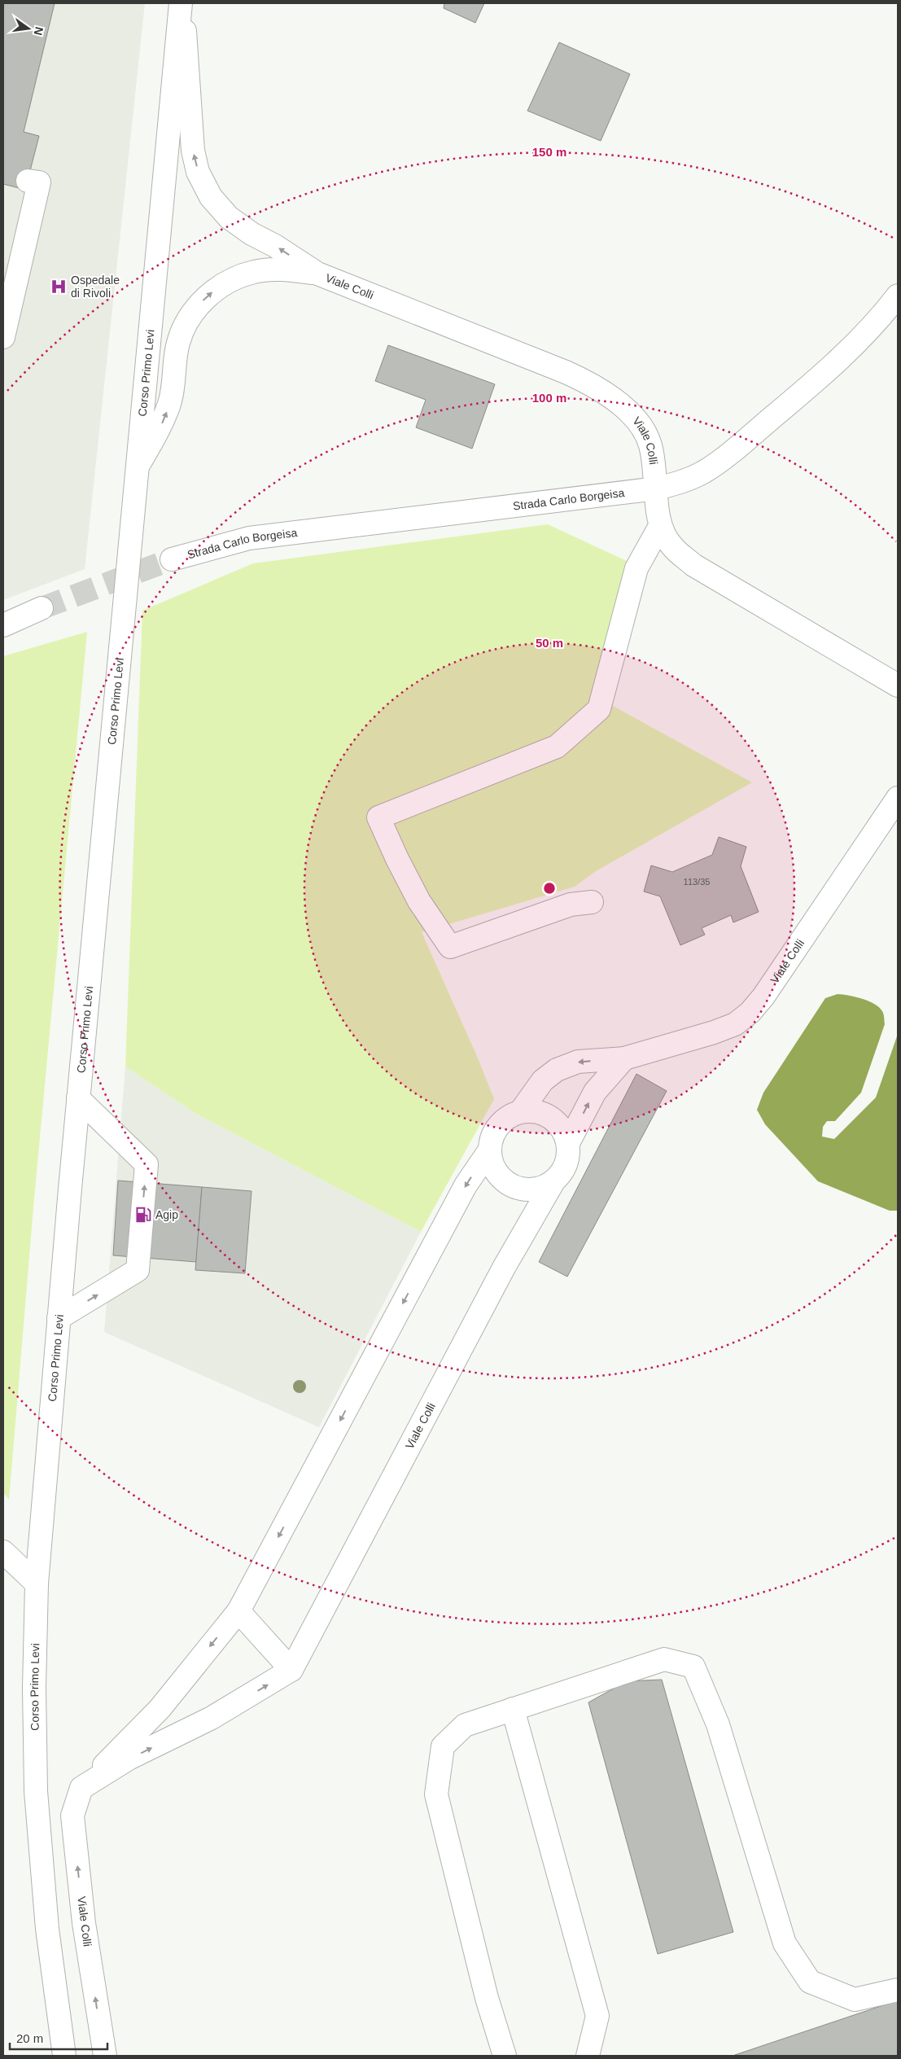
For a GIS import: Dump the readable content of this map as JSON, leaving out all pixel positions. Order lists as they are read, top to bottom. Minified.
{"streets":{"street":["Viale Colli","Corso Primo Levi","Strada Carlo Borgeisa"]},"crossings":[["Viale Colli","Corso Primo Levi"],["Viale Colli","Strada Carlo Borgeisa"]],"places":{"hospital":["Ospedale di Rivoli"],"fuel station":["Agip"]},"house_numbers":["113/35"],"scale_bar":"20 m","north":"right","rings":["150 m","100 m","50 m"]}
